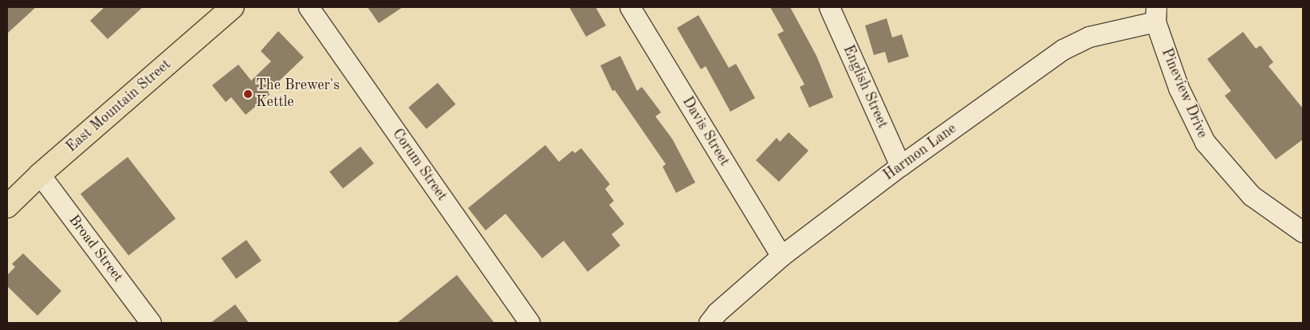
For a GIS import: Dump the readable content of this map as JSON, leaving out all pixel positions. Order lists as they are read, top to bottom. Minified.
{"streets":{"main road":["East Mountain Street"],"street":["English Street","Pineview Drive","Davis Street","Harmon Lane","Corum Street","Broad Street"]},"crossings":[["English Street","Harmon Lane"],["Pineview Drive","Harmon Lane"],["East Mountain Street","Broad Street"],["Davis Street","Harmon Lane"]],"places":["The Brewer's Kettle"]}
